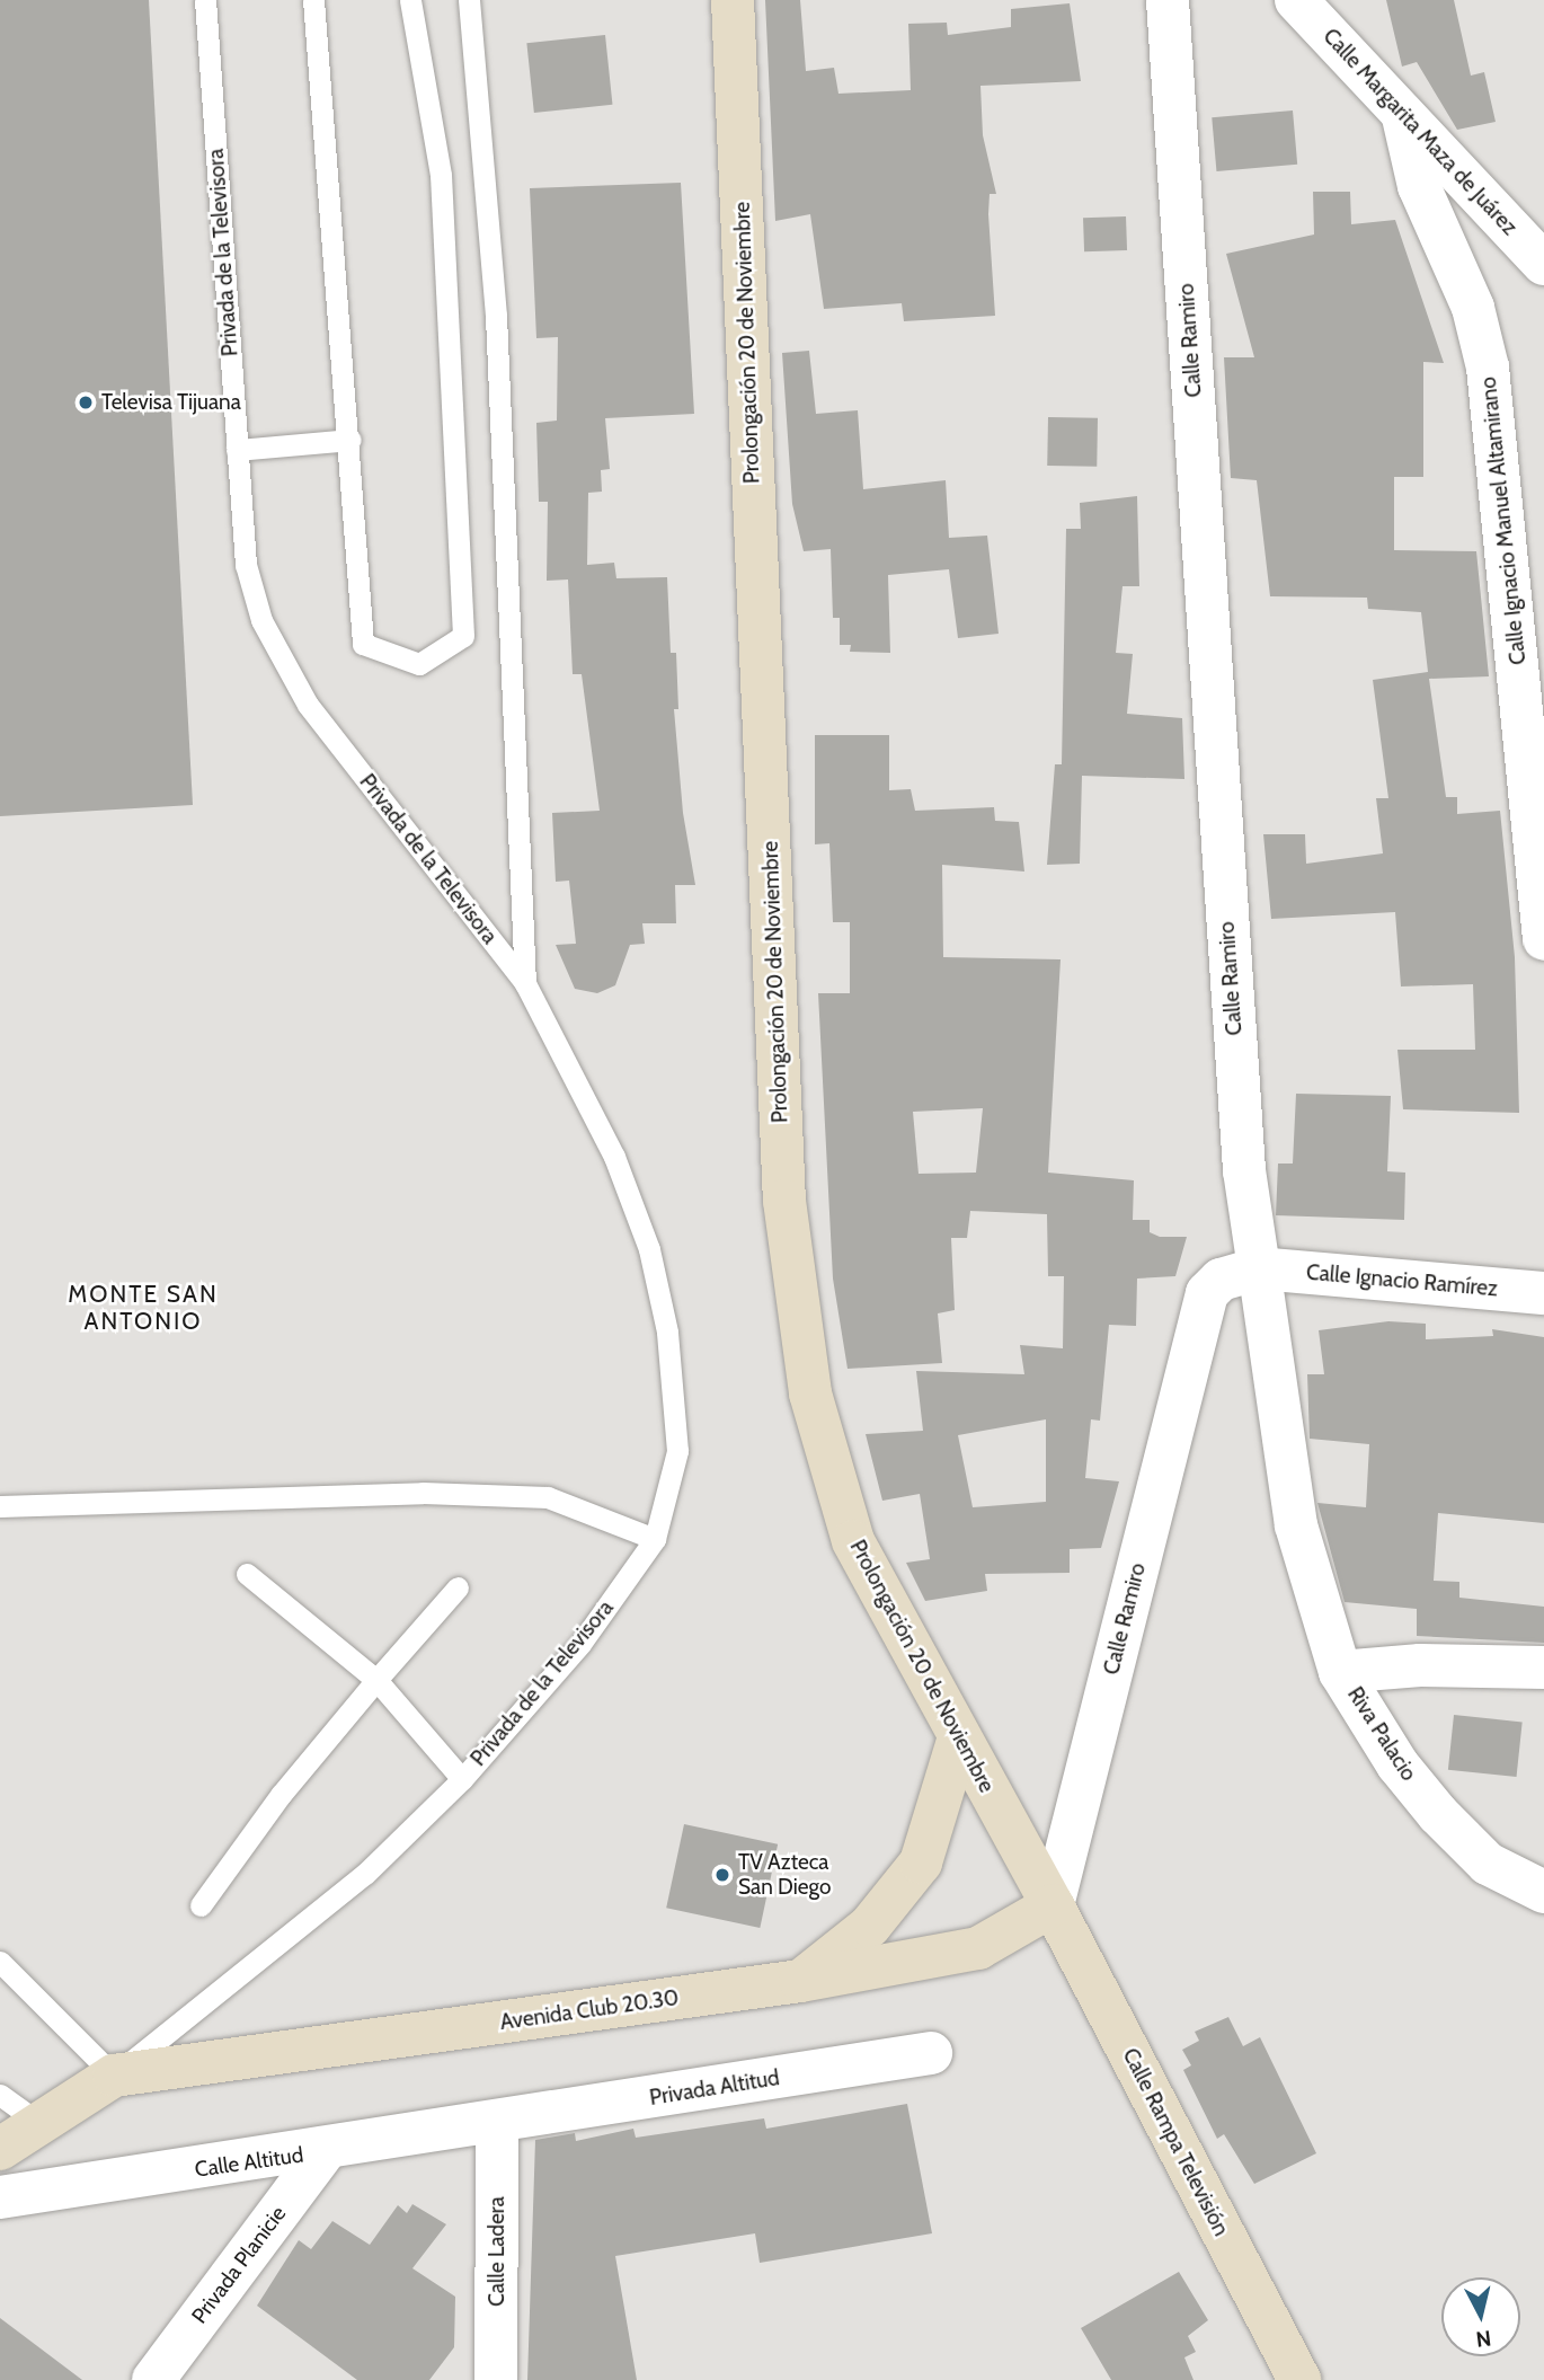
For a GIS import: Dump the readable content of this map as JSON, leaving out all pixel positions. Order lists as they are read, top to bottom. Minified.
{"streets":{"main road":["Prolongación 20 de Noviembre","Avenida Club 20.30","Calle Rampa Televisión"],"street":["Calle Margarita Maza de Juárez","Calle Ramiro","Calle Ignacio Manuel Altamirano","Calle Ignacio Ramírez","Riva Palacio","Privada Altitud","Calle Altitud","Calle Ladera","Privada Planicie"],"lane":["Privada de la Televisora"]},"crossings":[["Calle Margarita Maza de Juárez","Calle Ignacio Manuel Altamirano"],["Privada de la Televisora","Avenida Club 20.30"],["Calle Ramiro","Prolongación 20 de Noviembre"],["Calle Ramiro","Calle Ignacio Ramírez"],["Calle Ramiro","Avenida Club 20.30"],["Calle Ramiro","Calle Rampa Televisión"],["Prolongación 20 de Noviembre","Avenida Club 20.30"],["Prolongación 20 de Noviembre","Calle Rampa Televisión"],["Avenida Club 20.30","Calle Rampa Televisión"],["Privada Altitud","Calle Altitud"],["Privada Altitud","Calle Ladera"],["Calle Altitud","Calle Ladera"],["Calle Altitud","Privada Planicie"]],"districts":["MONTE SAN ANTONIO"],"places":["Televisa Tijuana","TV Azteca San Diego"],"north":"bottom"}
